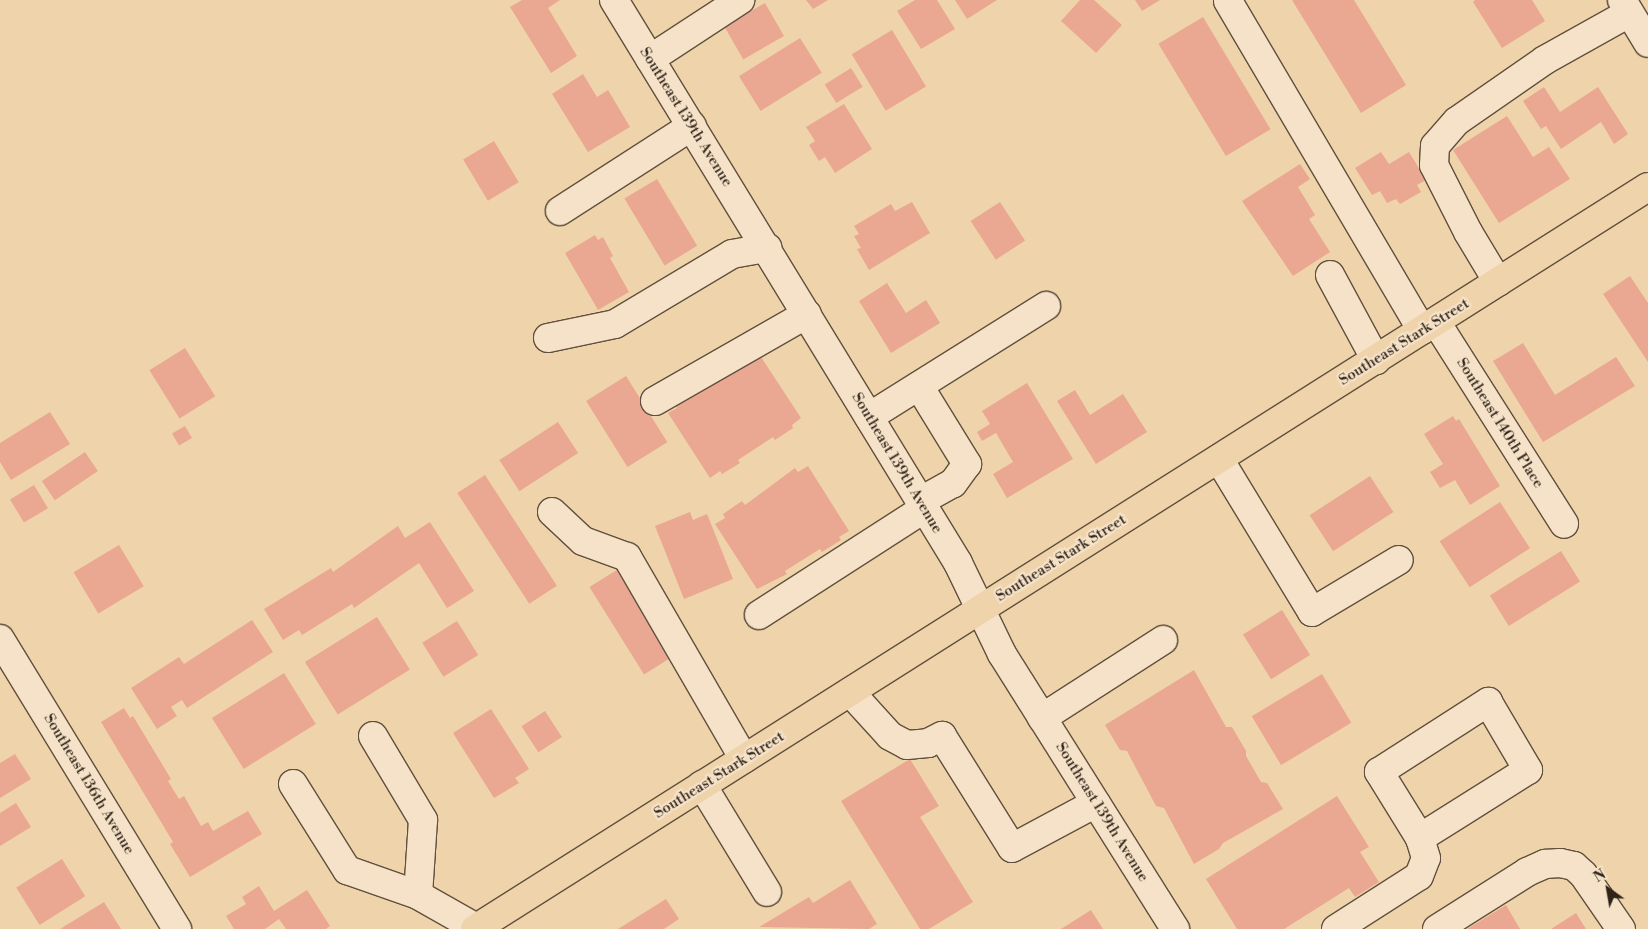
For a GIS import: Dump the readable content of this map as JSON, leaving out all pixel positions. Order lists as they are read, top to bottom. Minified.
{"streets":{"main road":["Southeast Stark Street"],"street":["Southeast 139th Avenue","Southeast 140th Place","Southeast 136th Avenue"]},"crossings":[["Southeast 139th Avenue","Southeast Stark Street"],["Southeast Stark Street","Southeast 140th Place"]],"north":"top left"}
